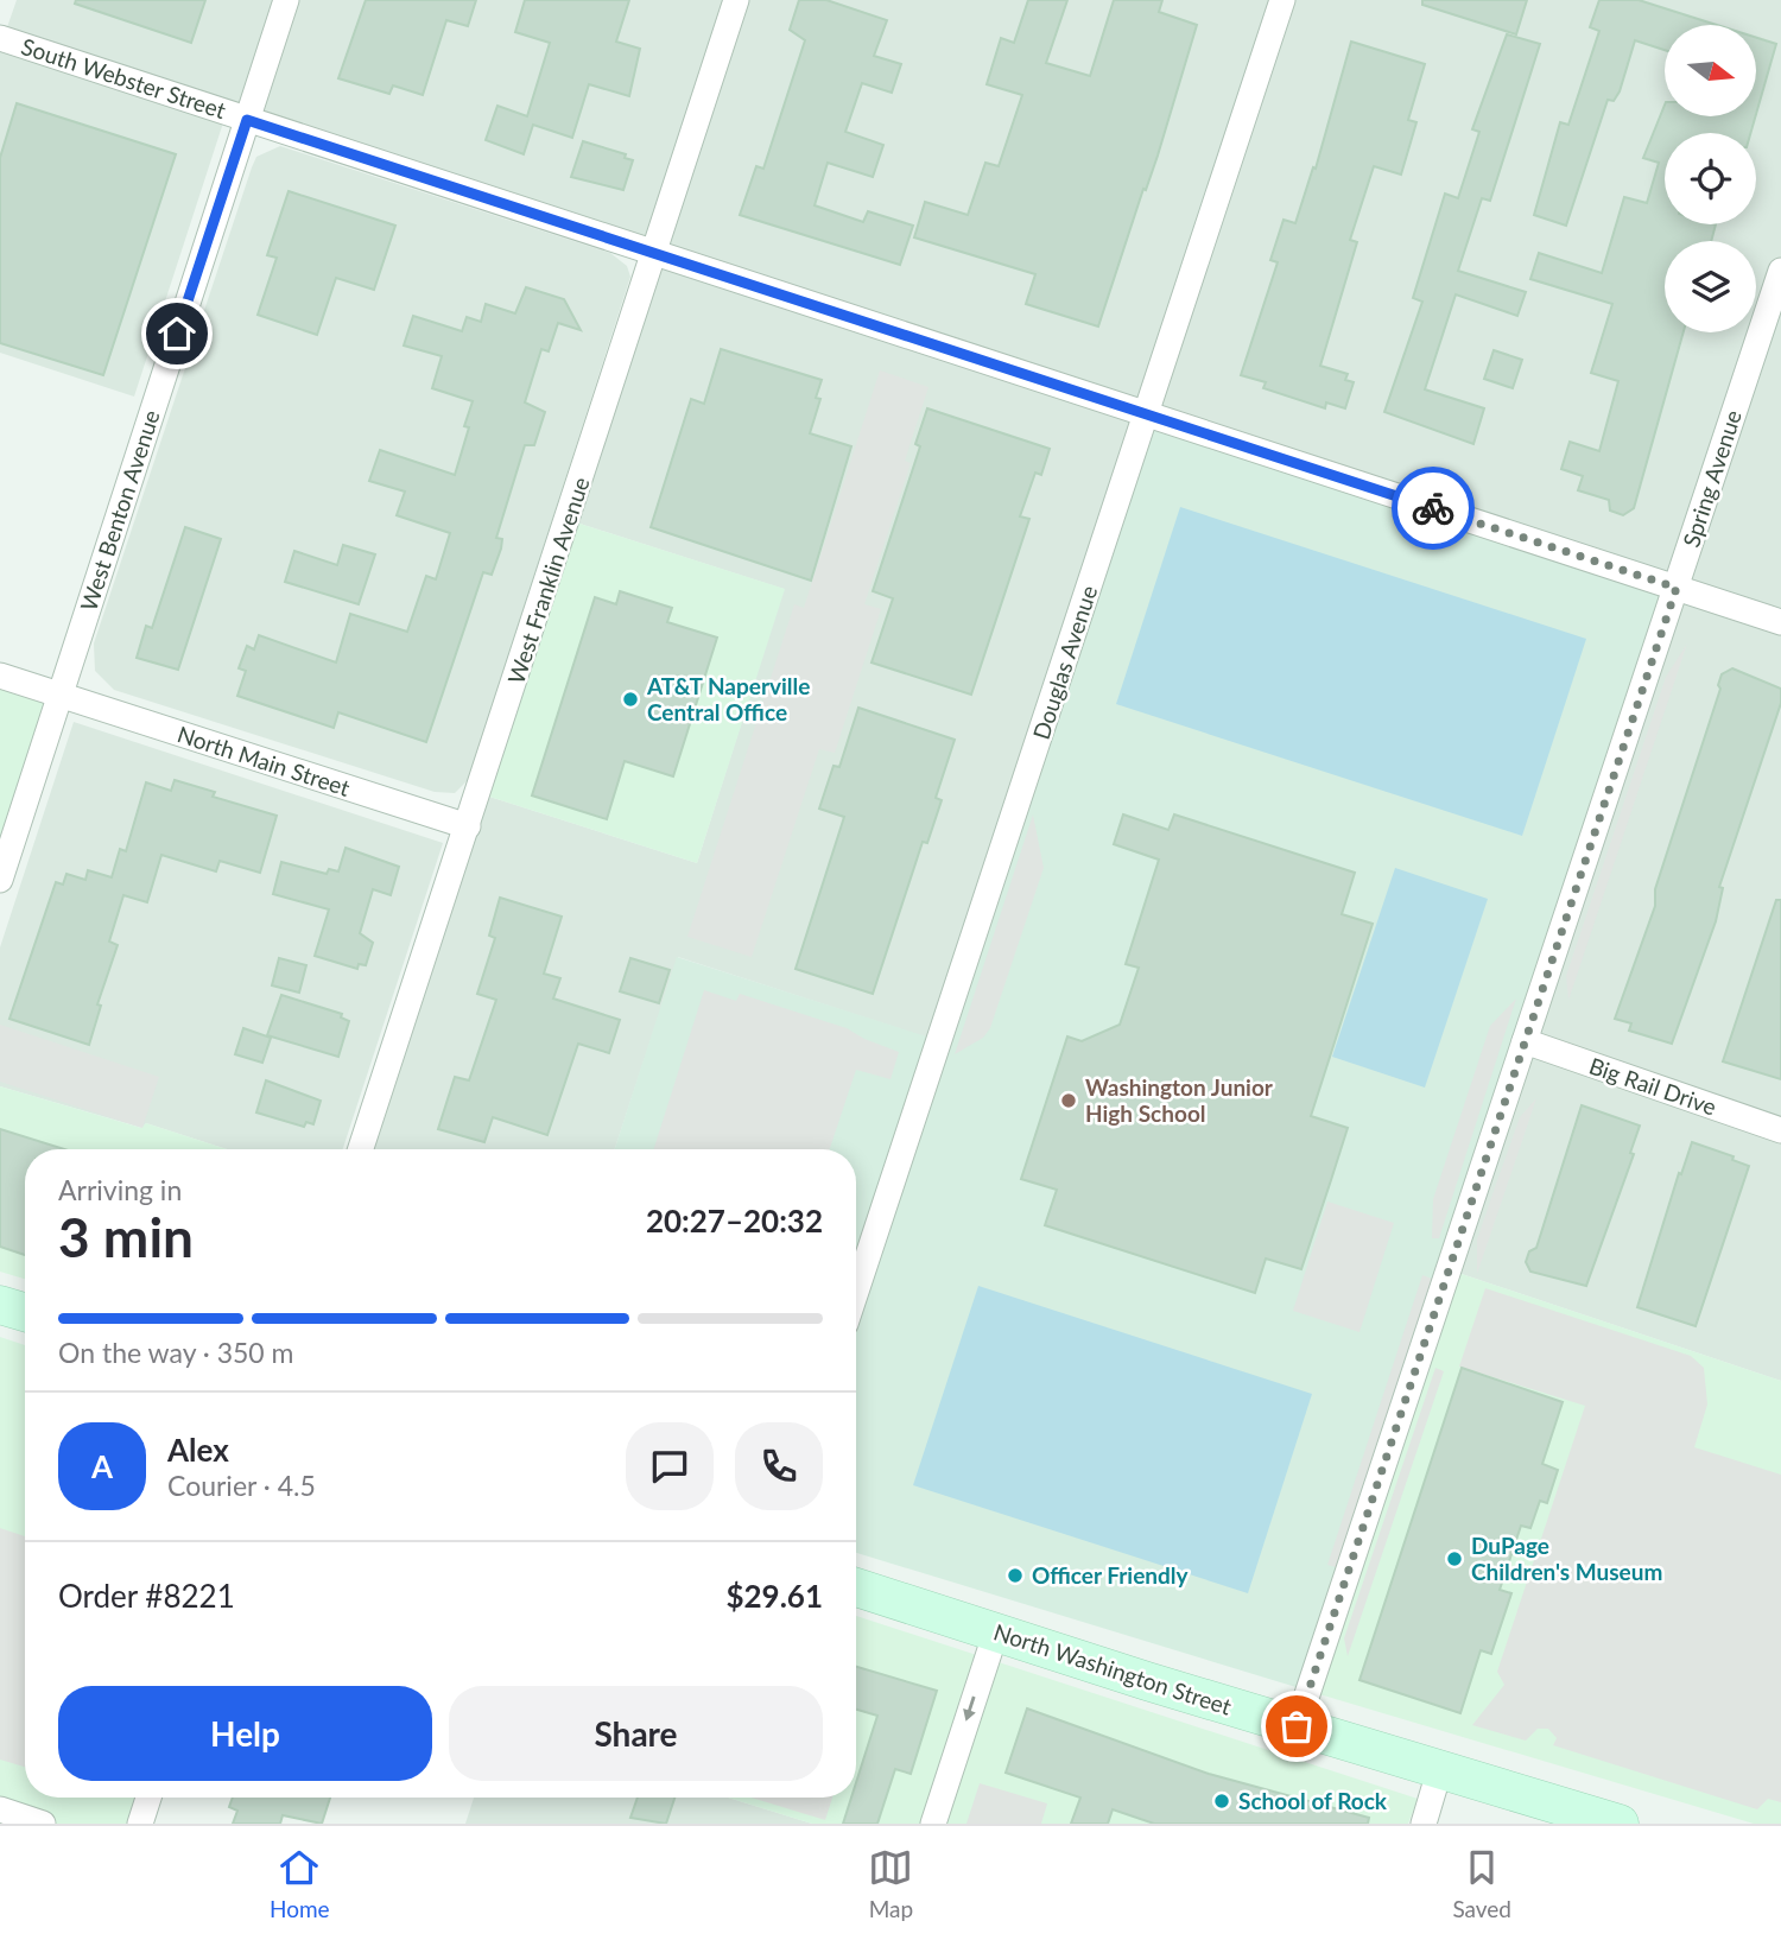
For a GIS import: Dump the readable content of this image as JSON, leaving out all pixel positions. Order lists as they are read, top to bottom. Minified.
{"streets":{"main road":["North Washington Street"],"street":["South Webster Street","Spring Avenue","West Benton Avenue","West Franklin Avenue","Douglas Avenue","North Main Street","Big Rail Drive"]},"crossings":[["South Webster Street","Spring Avenue"],["South Webster Street","West Benton Avenue"],["South Webster Street","West Franklin Avenue"],["South Webster Street","Douglas Avenue"],["Spring Avenue","Big Rail Drive"],["Spring Avenue","North Washington Street"],["West Benton Avenue","North Main Street"],["West Franklin Avenue","North Main Street"]],"places":["AT&T Naperville Central Office","Washington Junior High School","DuPage Children's Museum","Officer Friendly","School of Rock"],"north":"right","page":{"heading":["3 min","Arriving in","20:27–20:32"],"panel":["Alex","Courier · 4.5","Order #8221","$29.61"],"bar":"On the way · 350 m","round":"A","buttons":["Help","Share"],"tabs":["Home","Map","Saved"]}}
